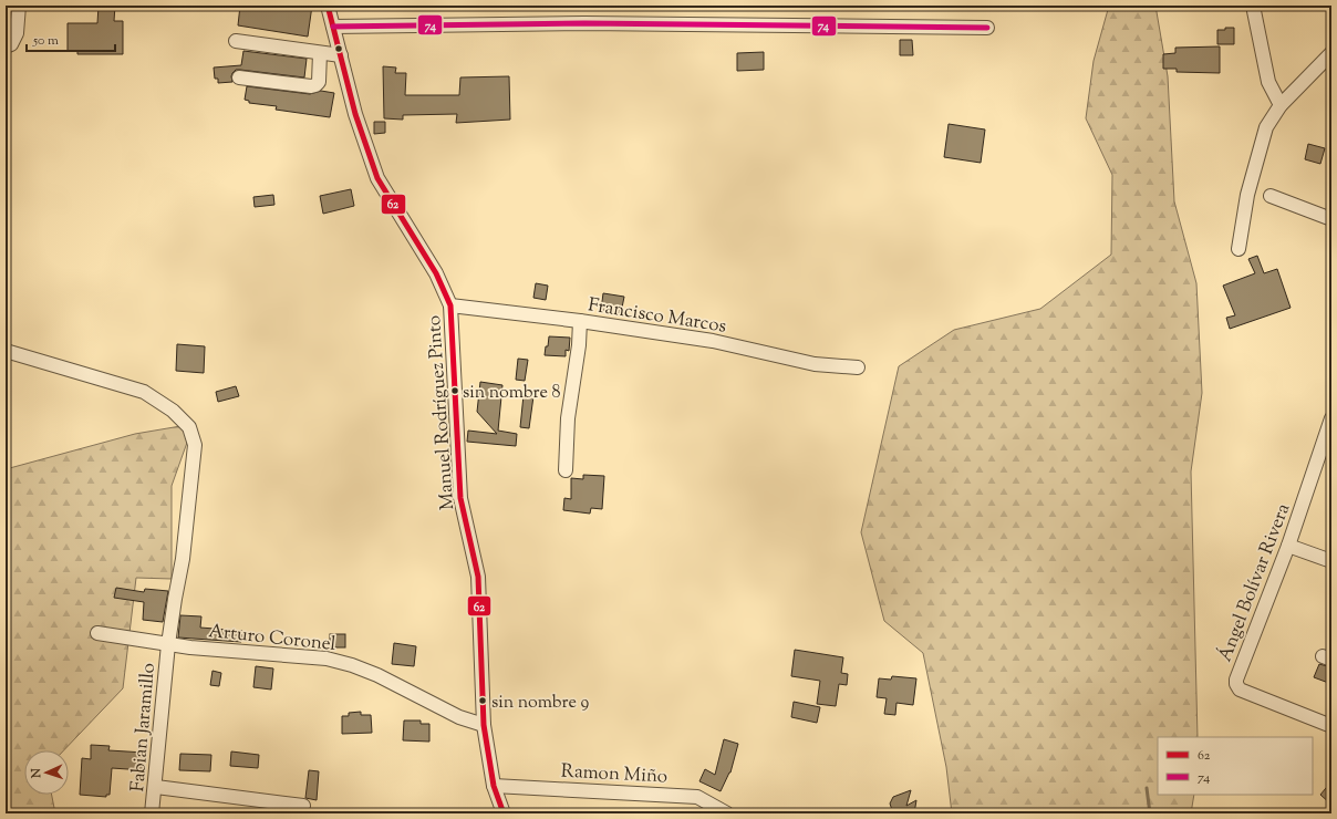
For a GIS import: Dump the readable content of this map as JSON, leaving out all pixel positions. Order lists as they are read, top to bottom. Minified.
{"streets":{"street":["Francisco Marcos","Manuel Rodríguez Pinto","Ángel Bolívar Rivera","Arturo Coronel","Fabian Jaramillo","Ramon Miño"]},"crossings":[["Francisco Marcos","Manuel Rodríguez Pinto"],["Manuel Rodríguez Pinto","Arturo Coronel"],["Manuel Rodríguez Pinto","Ramon Miño"],["Arturo Coronel","Fabian Jaramillo"]],"places":["sin nombre 8","sin nombre 9"],"lines":["transit line 62","transit line 74"],"legend":["62","74"],"scale_bar":"50 m","north":"left"}
